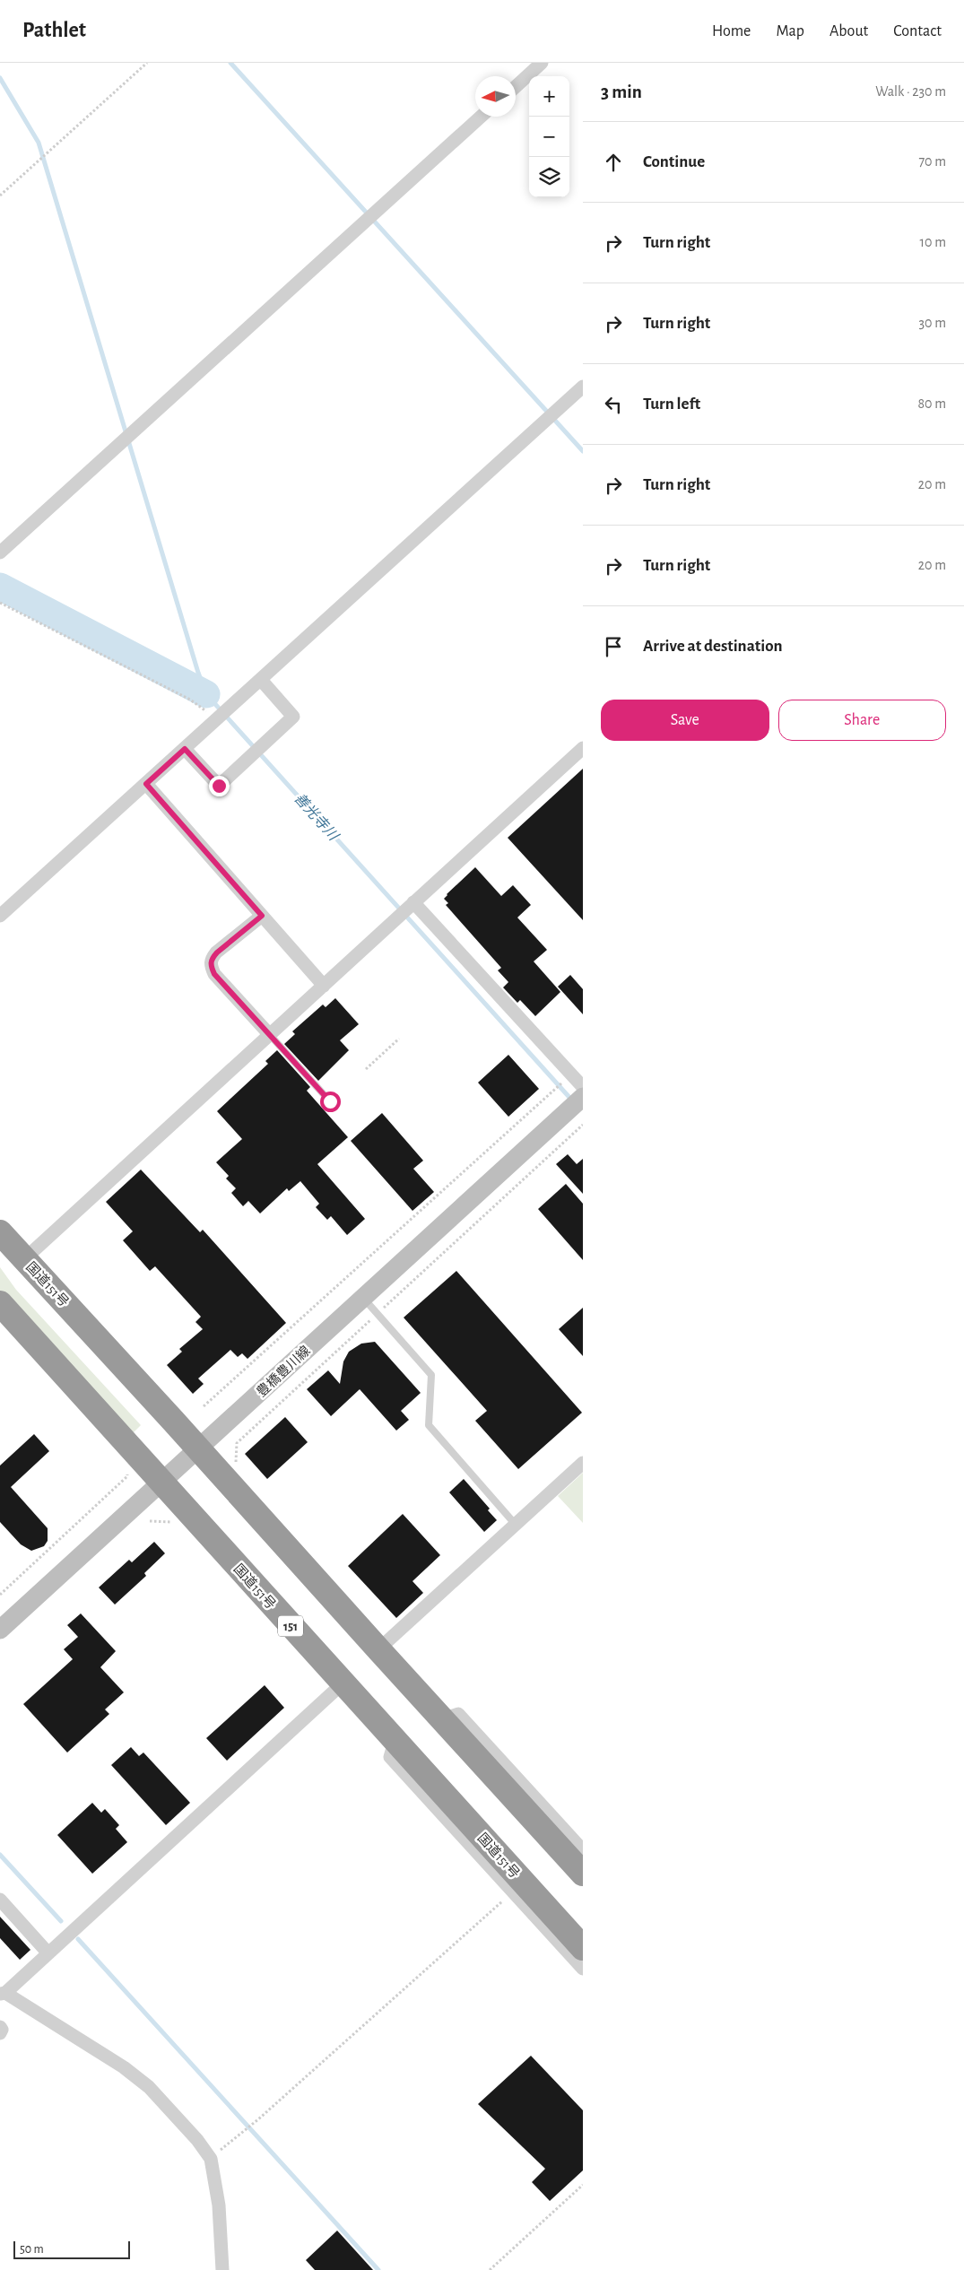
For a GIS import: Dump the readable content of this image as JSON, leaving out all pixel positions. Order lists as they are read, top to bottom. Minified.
{"streets":{"highway":["国道151号","151"],"main road":["豊橋豊川線"]},"crossings":[["国道151号","豊橋豊川線"]],"water":["善光寺川"],"scale_bar":"50 m","north":"left","page":{"header":"Pathlet","nav":["Home","Map","About","Contact"],"heading":["3 min","Walk · 230 m"],"map_buttons":["+","−"],"list":[["Continue","70 m"],["Turn right","10 m"],["Turn right","30 m"],["Turn left","80 m"],["Turn right","20 m"],["Turn right","20 m"],"Arrive at destination"],"buttons":["Save","Share"],"scale":"50 m"}}
